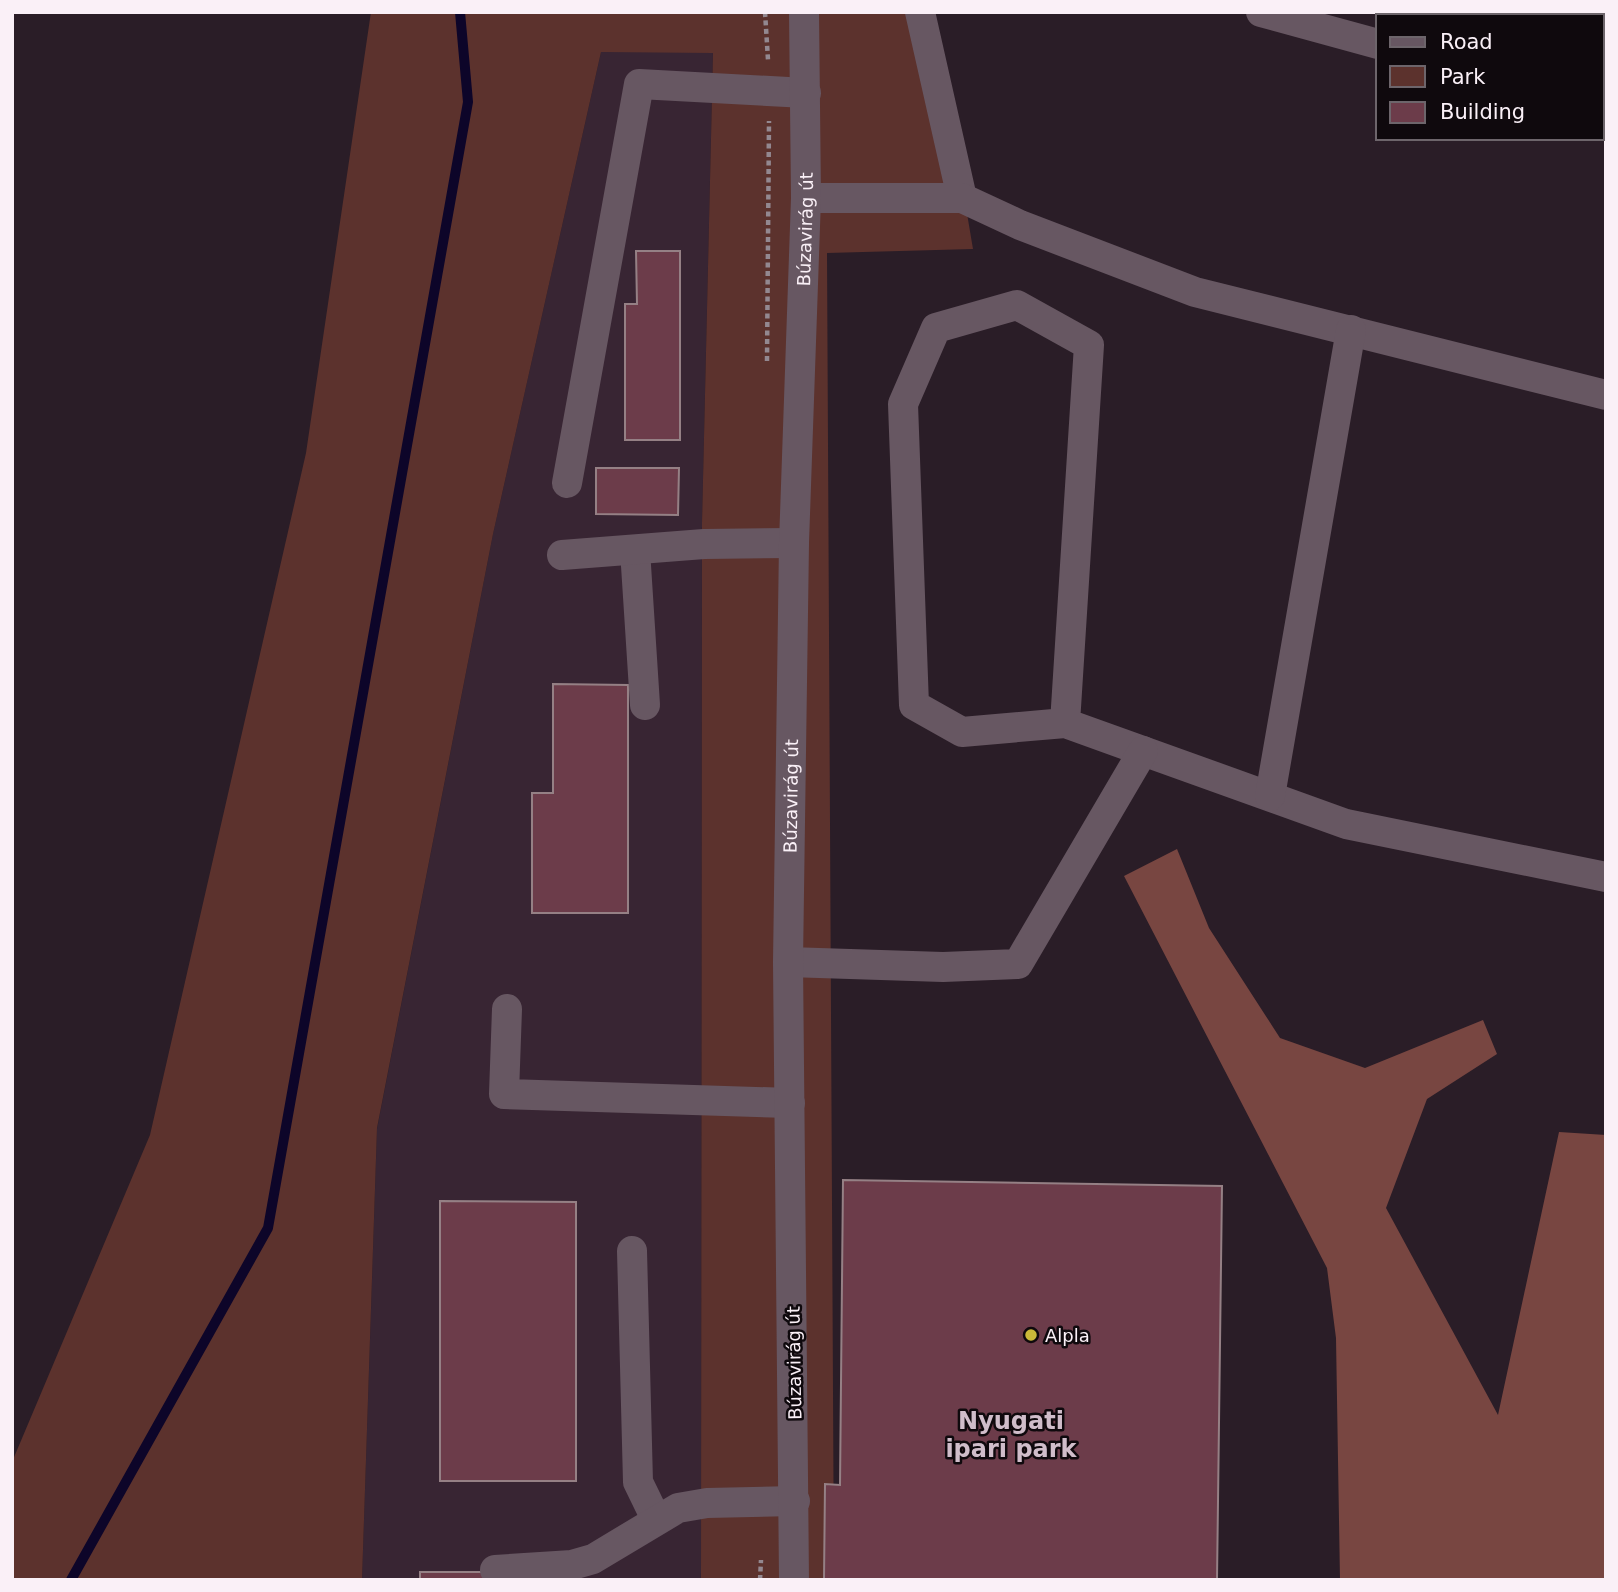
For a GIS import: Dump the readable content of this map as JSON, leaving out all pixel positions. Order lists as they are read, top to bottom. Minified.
{"streets":{"street":["Búzavirág út"]},"districts":["Nyugati ipari park"],"places":["Alpla"],"legend":["Road","Park","Building"]}
